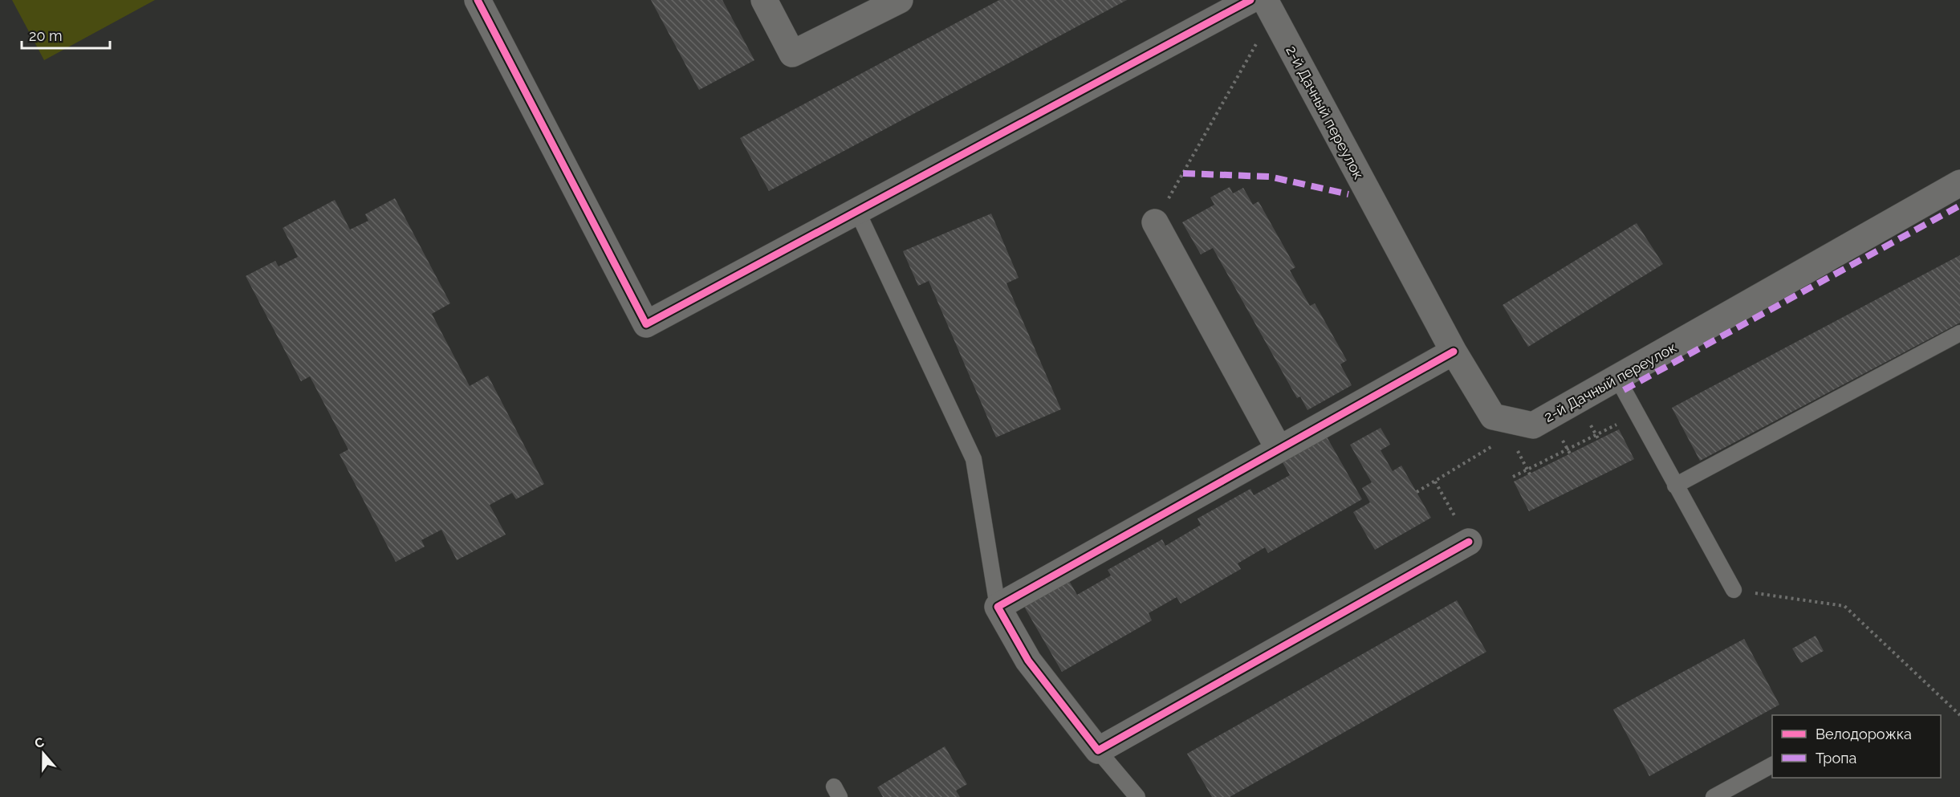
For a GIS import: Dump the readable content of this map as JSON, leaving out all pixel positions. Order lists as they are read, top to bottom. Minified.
{"streets":{"street":["2-й Дачный переулок"]},"legend":["Велодорожка","Тропа"],"scale_bar":"20 m","north":"top"}
